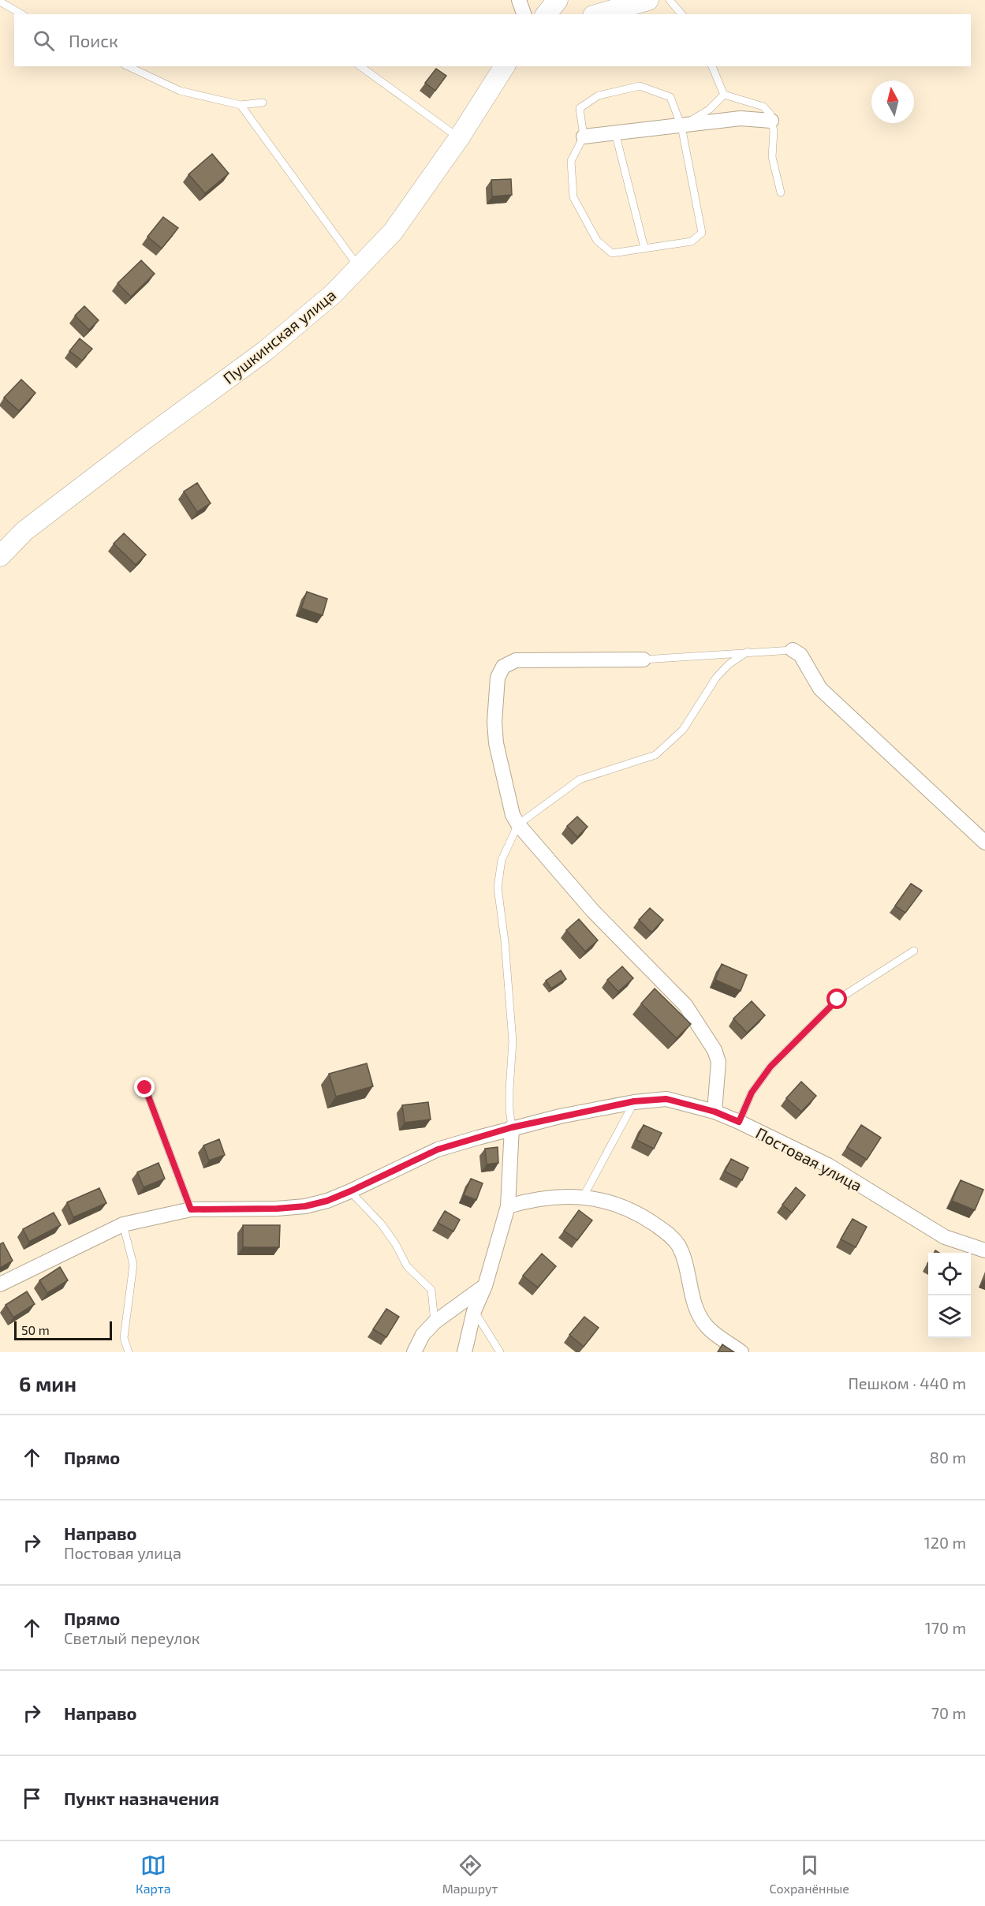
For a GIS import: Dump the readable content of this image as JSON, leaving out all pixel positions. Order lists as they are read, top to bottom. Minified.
{"streets":{"main road":["Пушкинская улица"],"street":["Постовая улица"]},"scale_bar":"50 m","north":"top","page":{"search":"Поиск","scale":"50 m","heading":["6 мин","Пешком · 440 m"],"list":[["Прямо","80 m"],["Направо","Постовая улица","120 m"],["Прямо","Светлый переулок","170 m"],["Направо","70 m"],"Пункт назначения"],"nav":["Карта","Маршрут","Сохранённые"]}}
